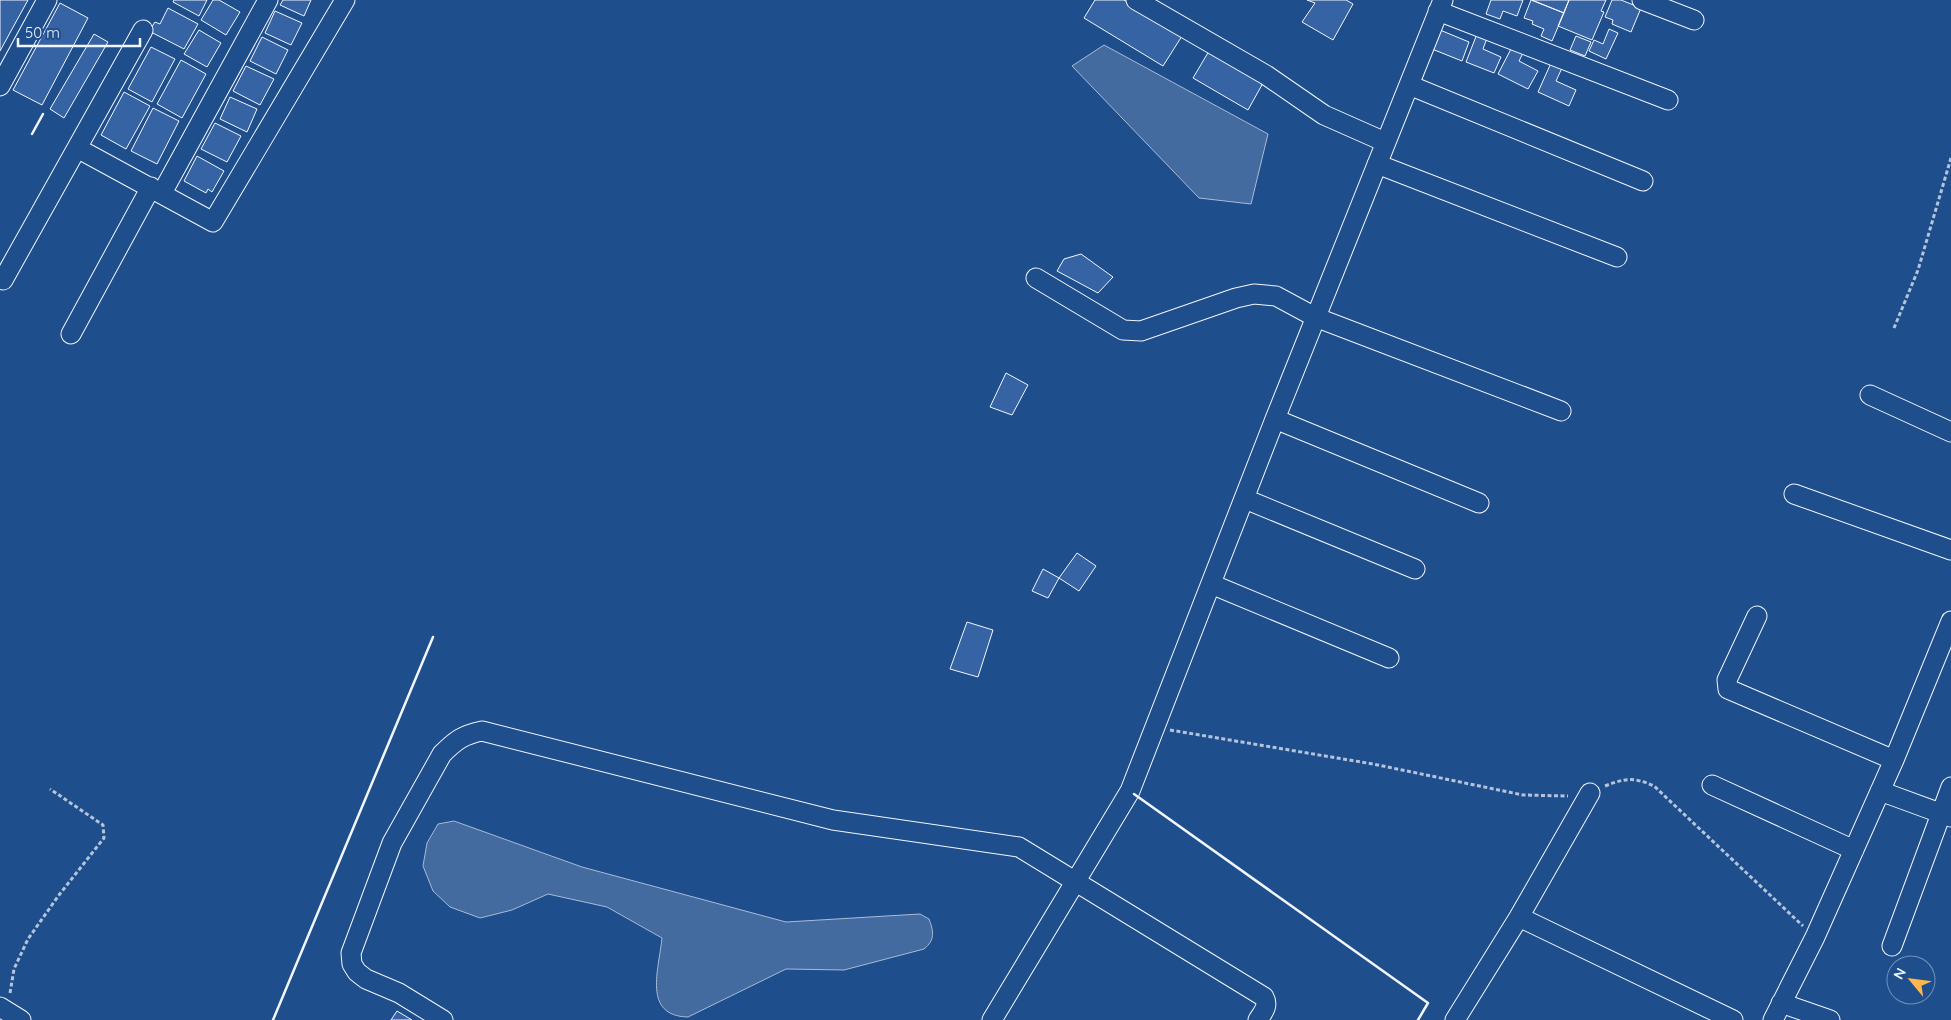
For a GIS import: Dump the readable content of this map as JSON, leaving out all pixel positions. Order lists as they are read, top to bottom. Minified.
{"scale_bar":"50 m","north":"top left"}
